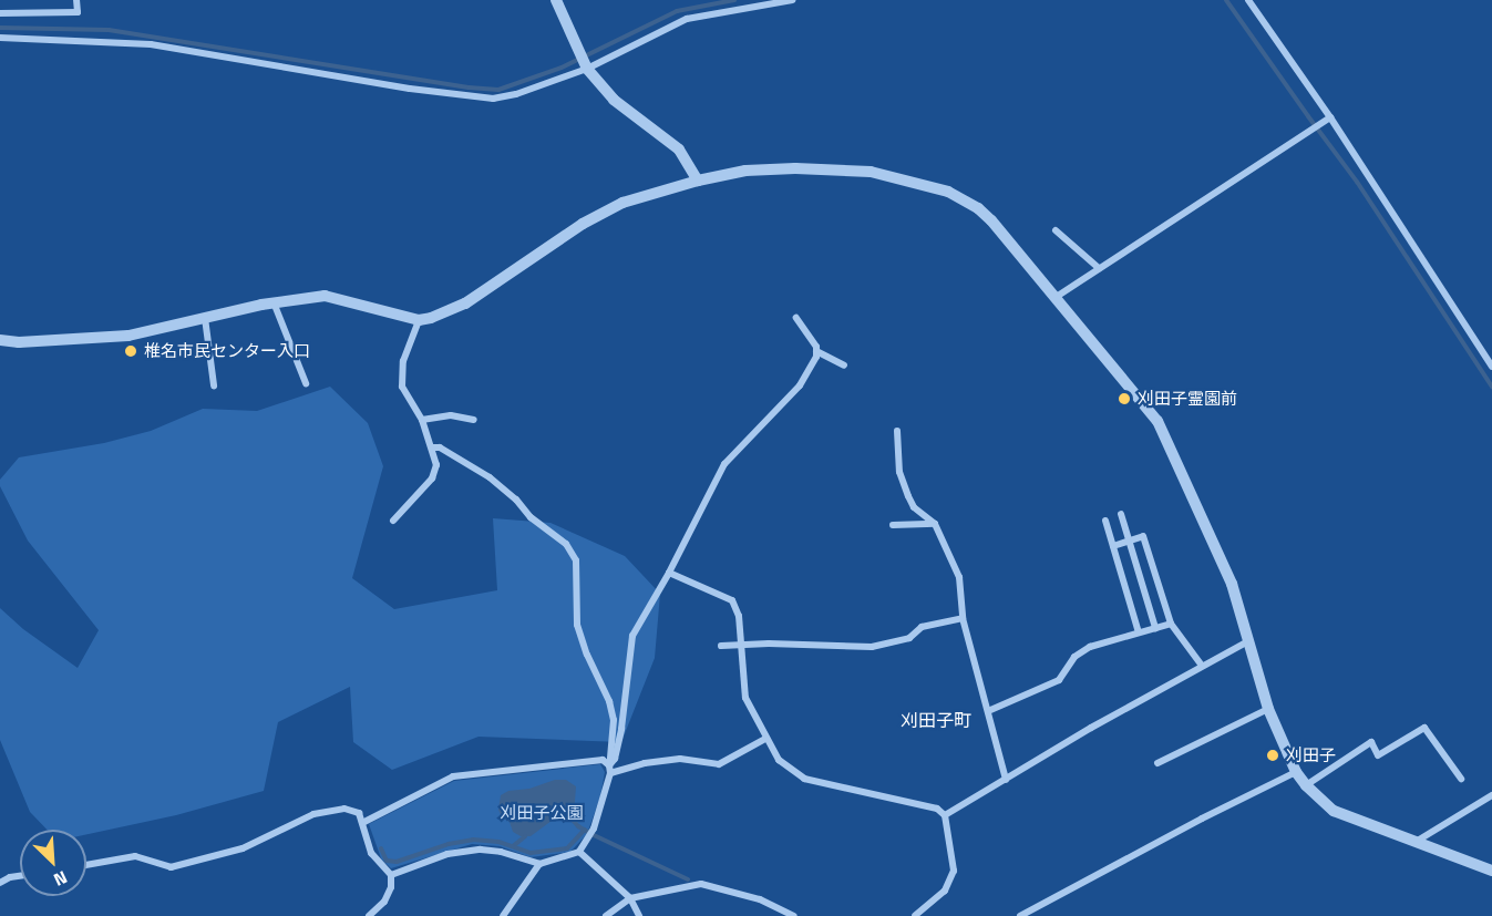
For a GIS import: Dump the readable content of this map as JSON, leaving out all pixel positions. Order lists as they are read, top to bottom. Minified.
{"districts":["刈田子町"],"parks":["刈田子公園"],"places":["椎名市民センター入口","刈田子霊園前","刈田子"],"north":"bottom right"}
